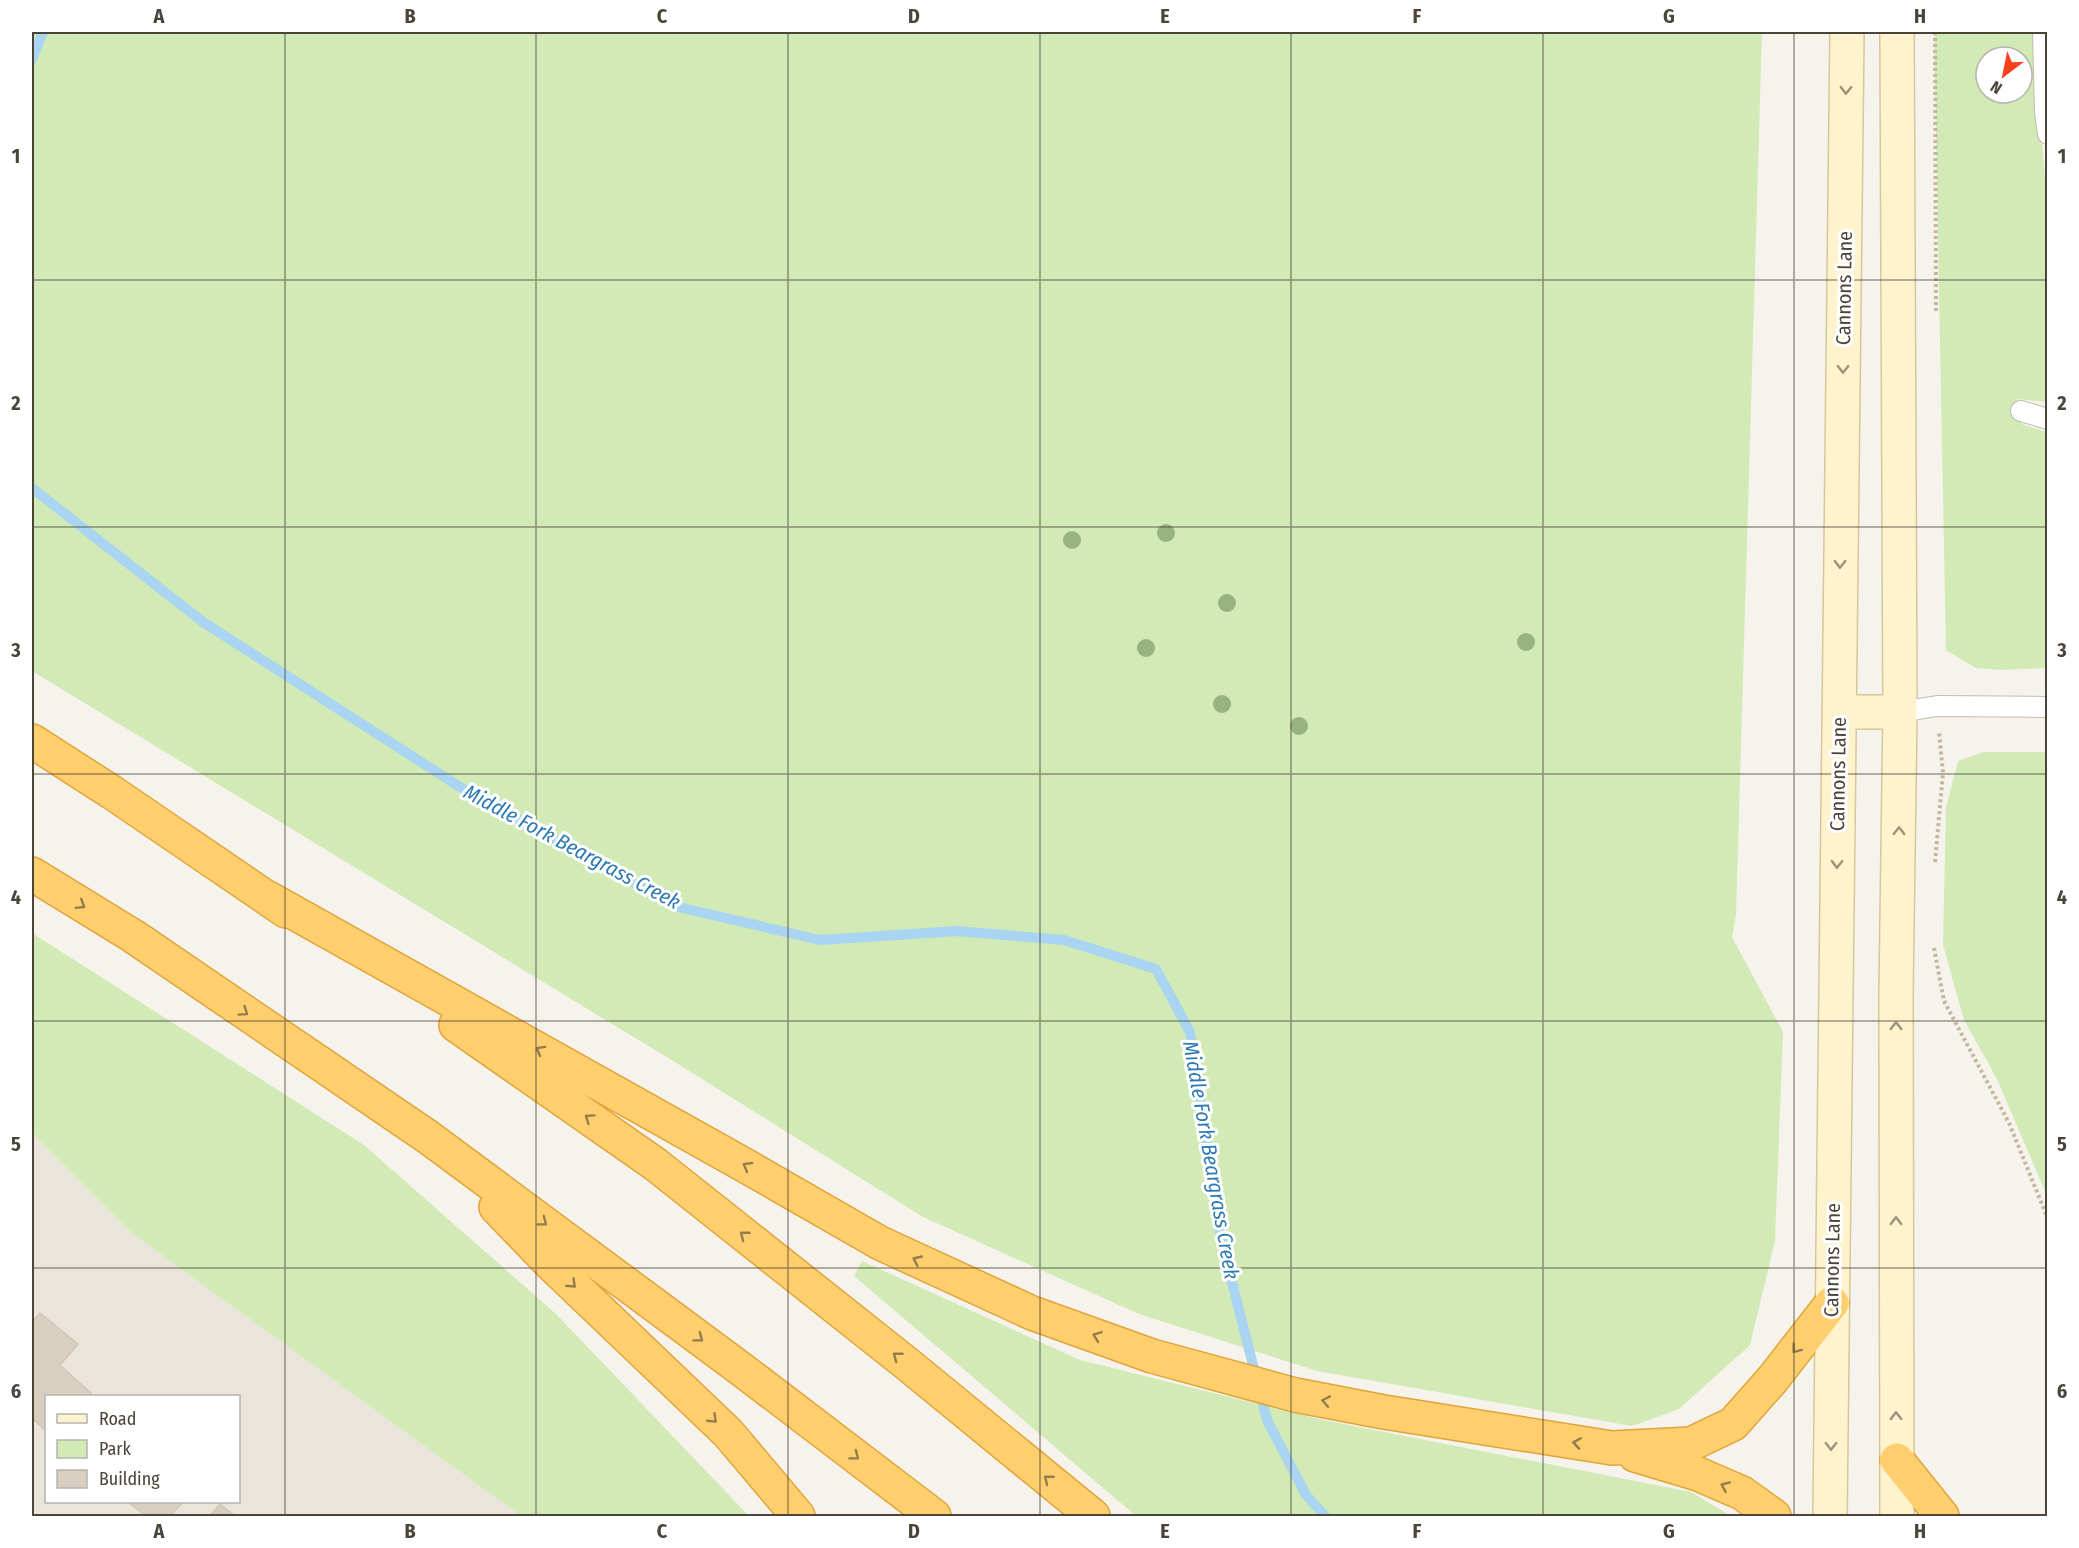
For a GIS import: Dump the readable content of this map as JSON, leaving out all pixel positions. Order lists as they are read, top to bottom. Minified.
{"streets":{"main road":["Cannons Lane"]},"water":["Middle Fork Beargrass Creek"],"legend":["Road","Park","Building"],"north":"bottom left","grid":{"columns":["A","B","C","D","E","F","G","H"],"rows":["1","2","3","4","5","6"]}}
